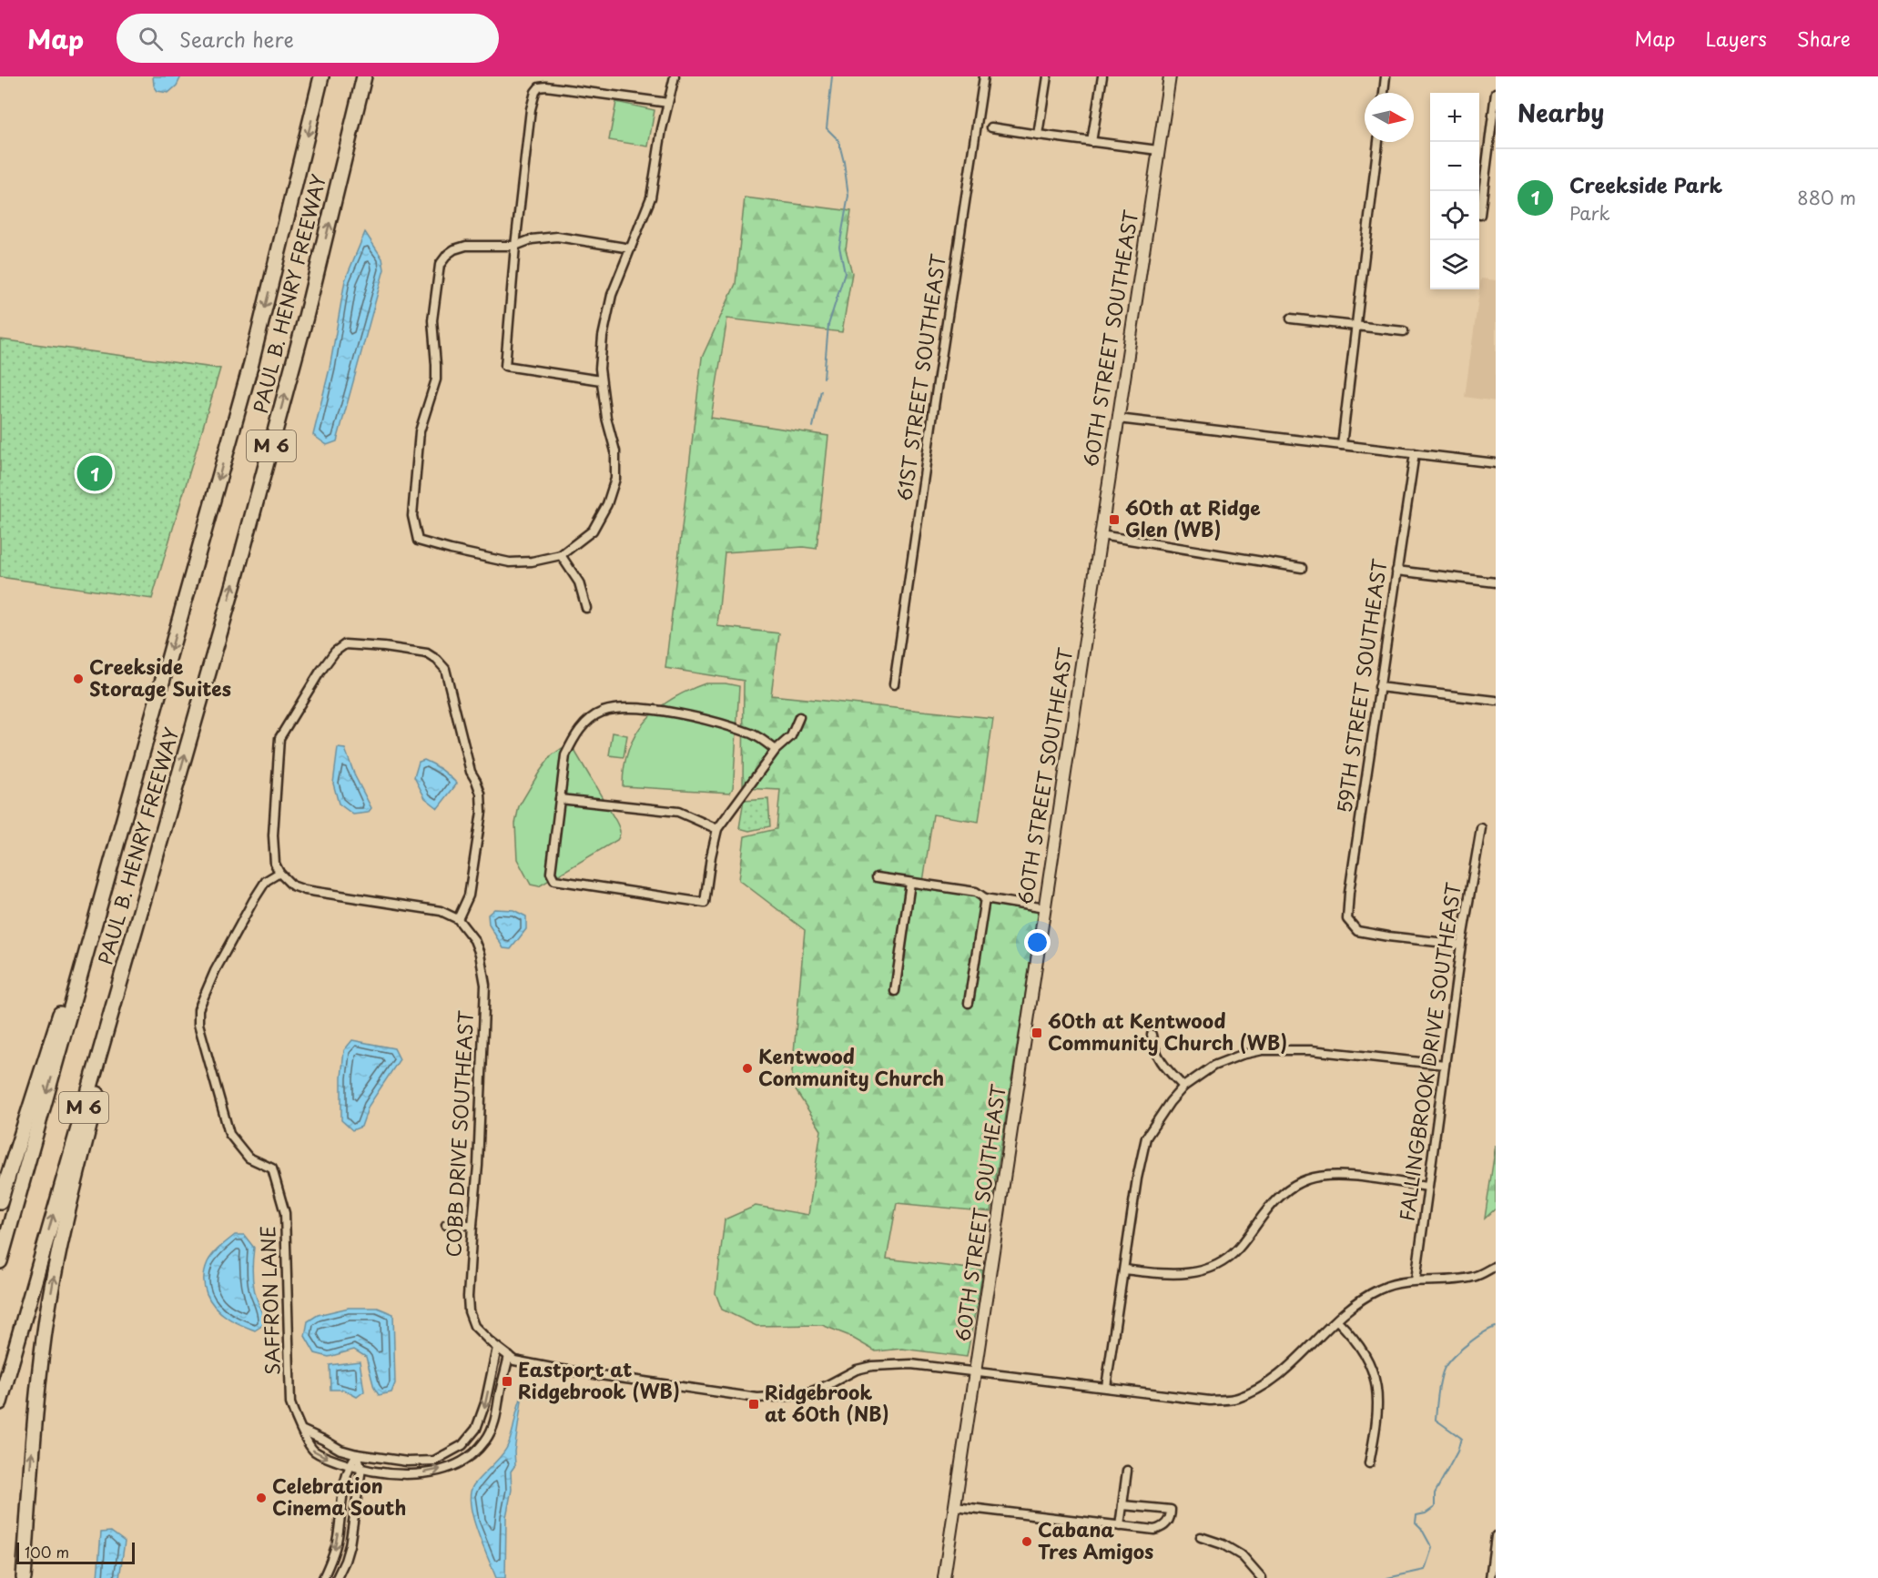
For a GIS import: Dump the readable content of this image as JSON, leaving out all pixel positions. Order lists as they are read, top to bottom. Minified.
{"streets":{"highway":["PAUL B. HENRY FREEWAY","M 6"],"main road":["60TH STREET SOUTHEAST"],"street":["61ST STREET SOUTHEAST","59TH STREET SOUTHEAST","FALLINGBROOK DRIVE SOUTHEAST","COBB DRIVE SOUTHEAST","SAFFRON LANE"]},"crossings":[["60TH STREET SOUTHEAST","COBB DRIVE SOUTHEAST"],["59TH STREET SOUTHEAST","FALLINGBROOK DRIVE SOUTHEAST"],["FALLINGBROOK DRIVE SOUTHEAST","COBB DRIVE SOUTHEAST"],["COBB DRIVE SOUTHEAST","SAFFRON LANE"]],"places":{"transit":["60th at Ridge Glen (WB)","60th at Kentwood Community Church (WB)","Eastport at Ridgebrook (WB)","Ridgebrook at 60th (NB)"],"other":["Creekside Storage Suites","Kentwood Community Church","Celebration Cinema South","Cabana Tres Amigos"]},"scale_bar":"100 m","north":"right","page":{"header":"Map","search":"Search here","nav":["Map","Layers","Share"],"heading":"Nearby","map_buttons":["+","−"],"list":[{"mark":"1","name":"Creekside Park","note":"Park","value":"880 m"}],"pins":"1","scale":"100 m"}}
